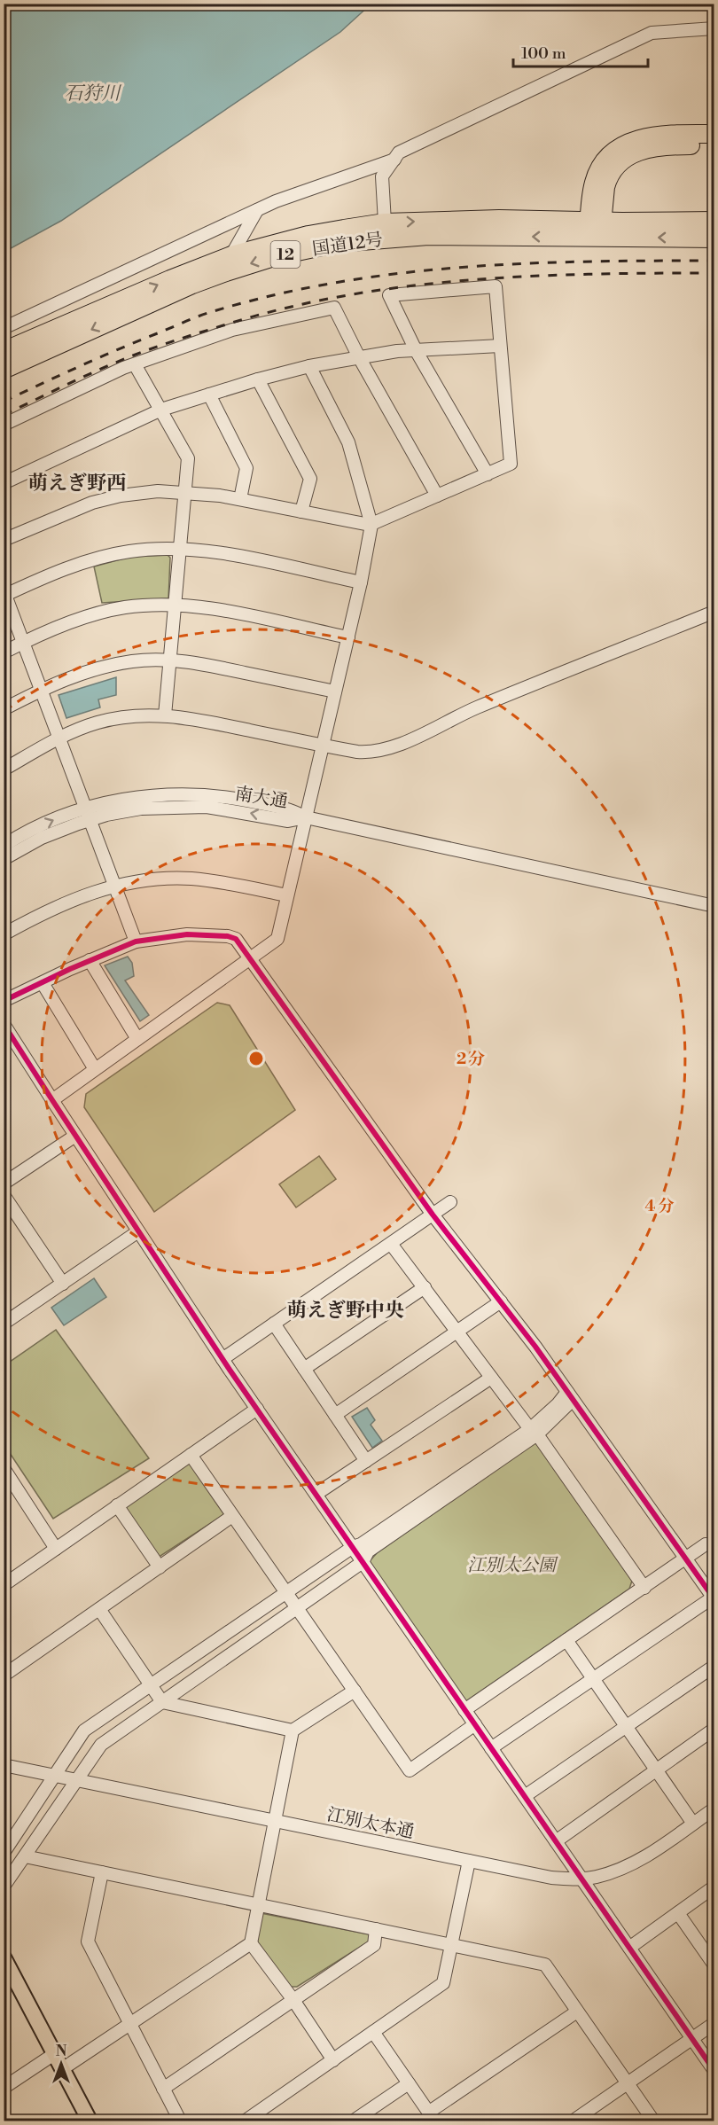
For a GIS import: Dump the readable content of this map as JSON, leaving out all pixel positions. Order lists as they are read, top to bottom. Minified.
{"streets":{"highway":["国道12号","12"],"street":["南大通","江別太本通"]},"districts":["萌えぎ野西","萌えぎ野中央"],"water":["石狩川"],"parks":["江別太公園"],"scale_bar":"100 m","north":"top","rings":["2 分","4 分"]}
